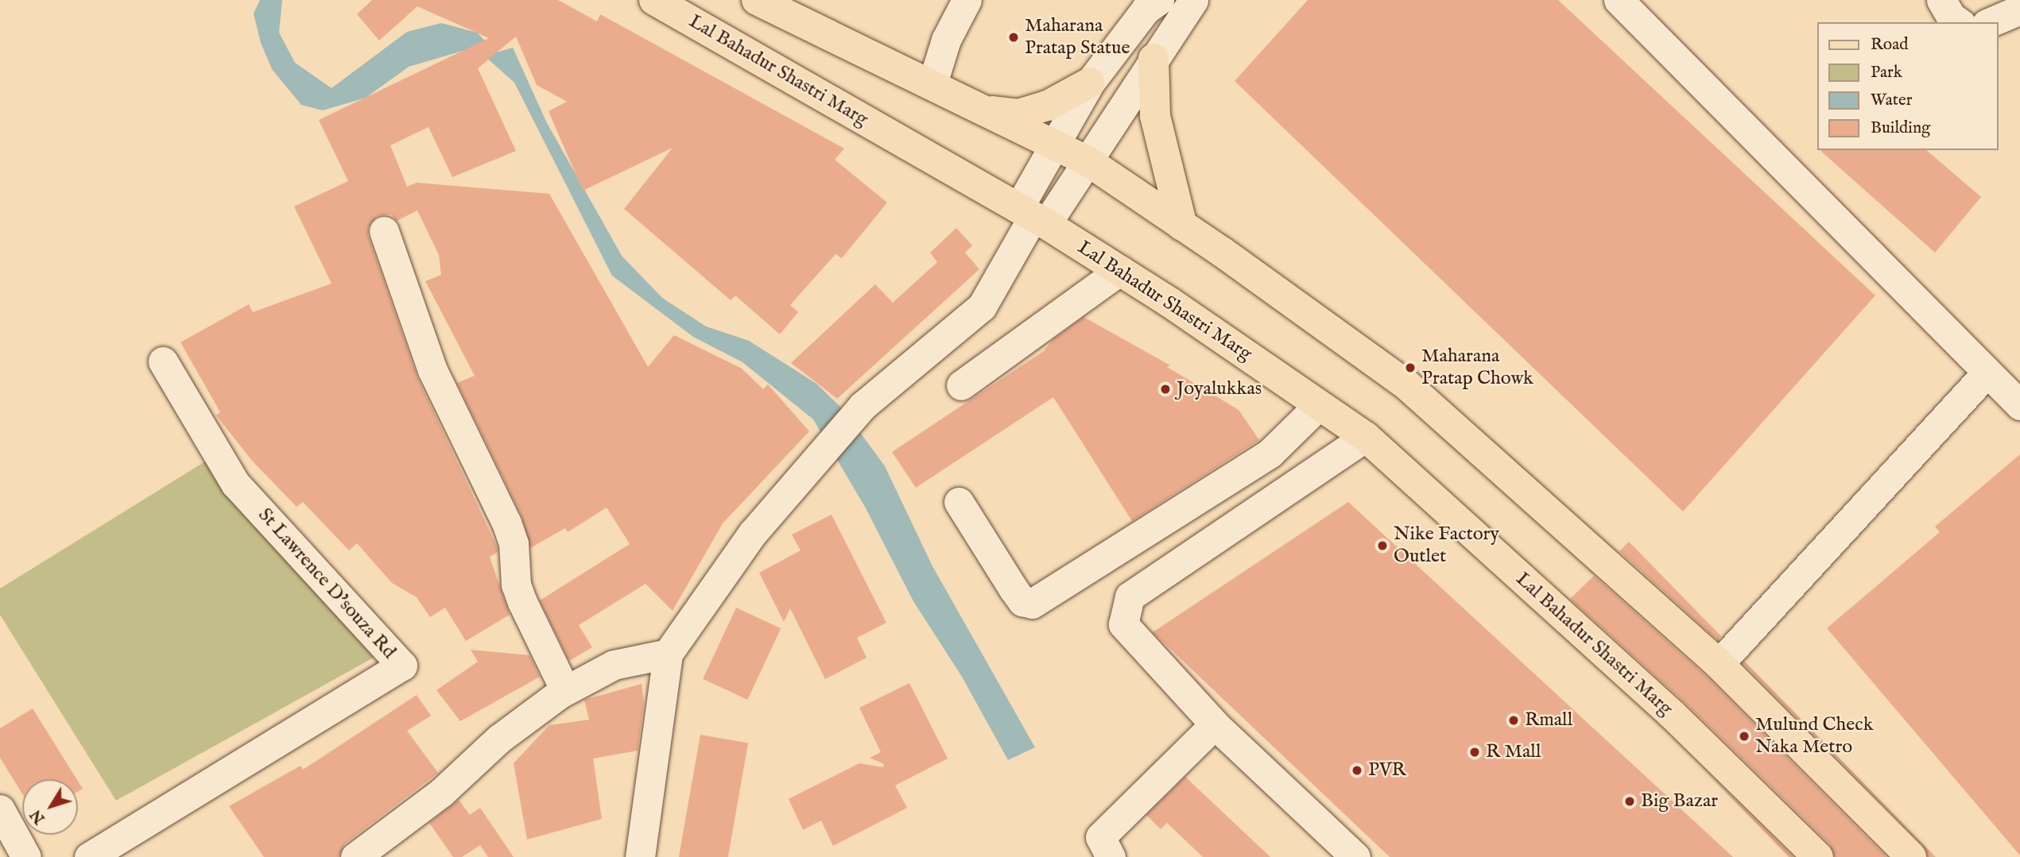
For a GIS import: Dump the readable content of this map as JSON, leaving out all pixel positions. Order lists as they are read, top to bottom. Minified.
{"streets":{"main road":["Lal Bahadur Shastri Marg"],"street":["St Lawrence D'souza Rd"]},"places":["Maharana Pratap Statue","Maharana Pratap Chowk","Joyalukkas","Nike Factory Outlet","Rmall","Mulund Check Naka Metro","R Mall","PVR","Big Bazar"],"legend":["Road","Park","Water","Building"],"north":"bottom left"}
